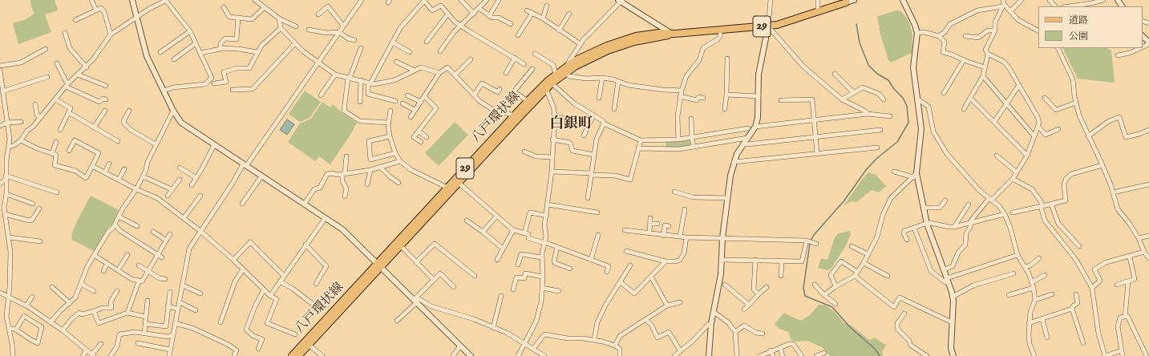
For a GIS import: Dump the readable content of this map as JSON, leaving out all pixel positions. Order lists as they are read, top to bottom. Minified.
{"streets":{"main road":["29","八戸環状線"]},"districts":["白銀町"],"legend":["道路","公園"]}
